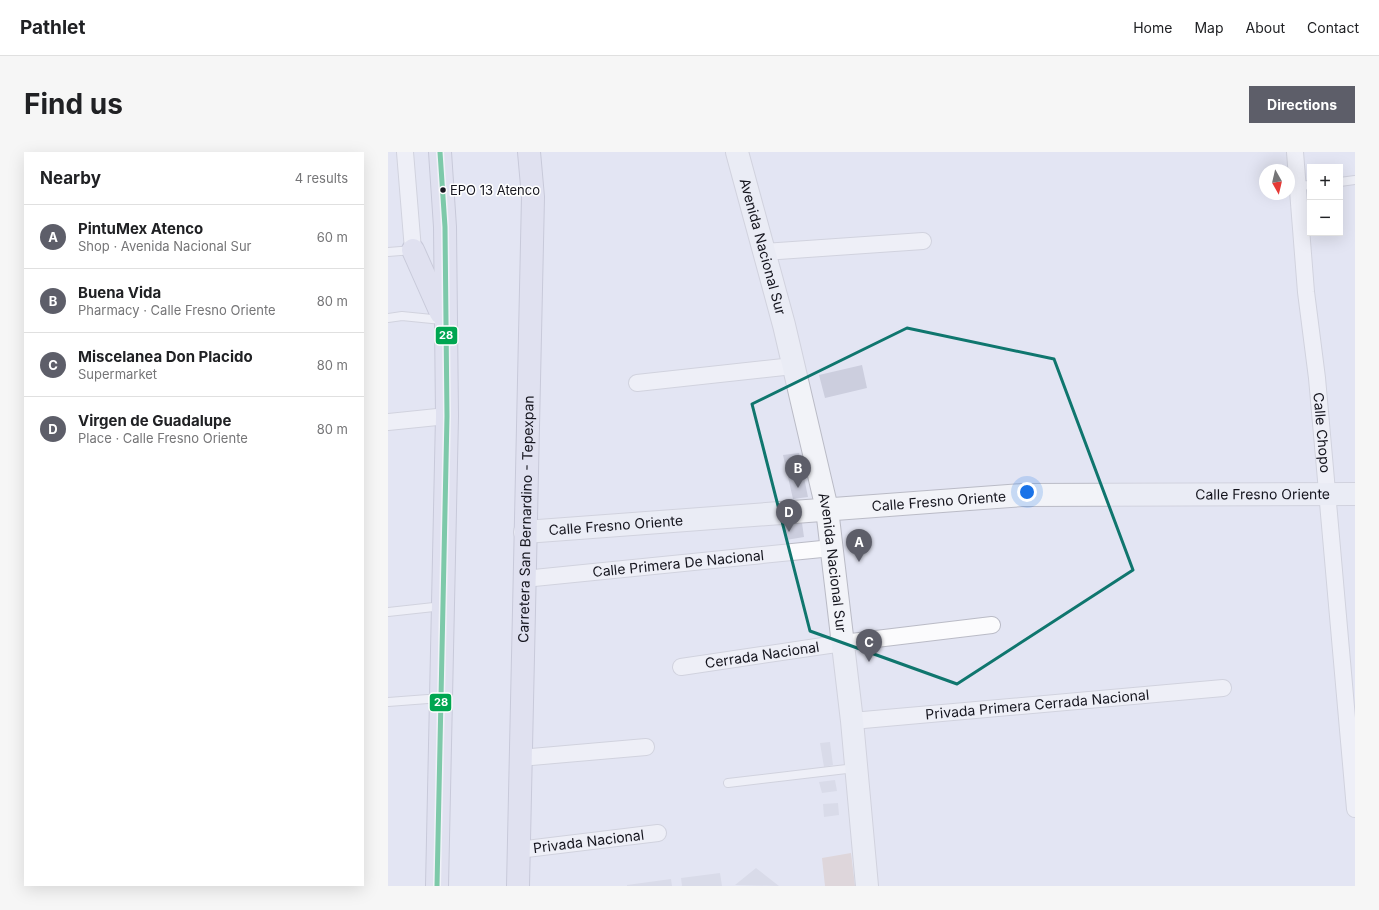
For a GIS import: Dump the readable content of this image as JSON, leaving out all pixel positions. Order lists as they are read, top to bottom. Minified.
{"streets":{"highway":["Carretera San Bernardino - Tepexpan"],"street":["Avenida Nacional Sur","Calle Chopo","Calle Fresno Oriente","Calle Primera De Nacional","Cerrada Nacional","Privada Primera Cerrada Nacional","Privada Nacional"]},"crossings":[["Avenida Nacional Sur","Calle Fresno Oriente"],["Avenida Nacional Sur","Calle Primera De Nacional"],["Avenida Nacional Sur","Cerrada Nacional"],["Avenida Nacional Sur","Privada Primera Cerrada Nacional"],["Calle Chopo","Calle Fresno Oriente"],["Calle Fresno Oriente","Carretera San Bernardino - Tepexpan"],["Carretera San Bernardino - Tepexpan","Calle Primera De Nacional"],["Carretera San Bernardino - Tepexpan","Privada Nacional"]],"places":["EPO 13 Atenco"],"lines":["transit line 28"],"north":"bottom","page":{"header":"Pathlet","nav":["Home","Map","About","Contact"],"buttons":"Directions","title":"Find us","heading":["Nearby","4 results"],"map_buttons":["+","−"],"list":[{"mark":"A","name":"PintuMex Atenco","note":"Shop · Avenida Nacional Sur","value":"60 m"},{"mark":"B","name":"Buena Vida","note":"Pharmacy · Calle Fresno Oriente","value":"80 m"},{"mark":"C","name":"Miscelanea Don Placido","note":"Supermarket","value":"80 m"},{"mark":"D","name":"Virgen de Guadalupe","note":"Place · Calle Fresno Oriente","value":"80 m"}],"pins":["B","D","A","C"]}}
